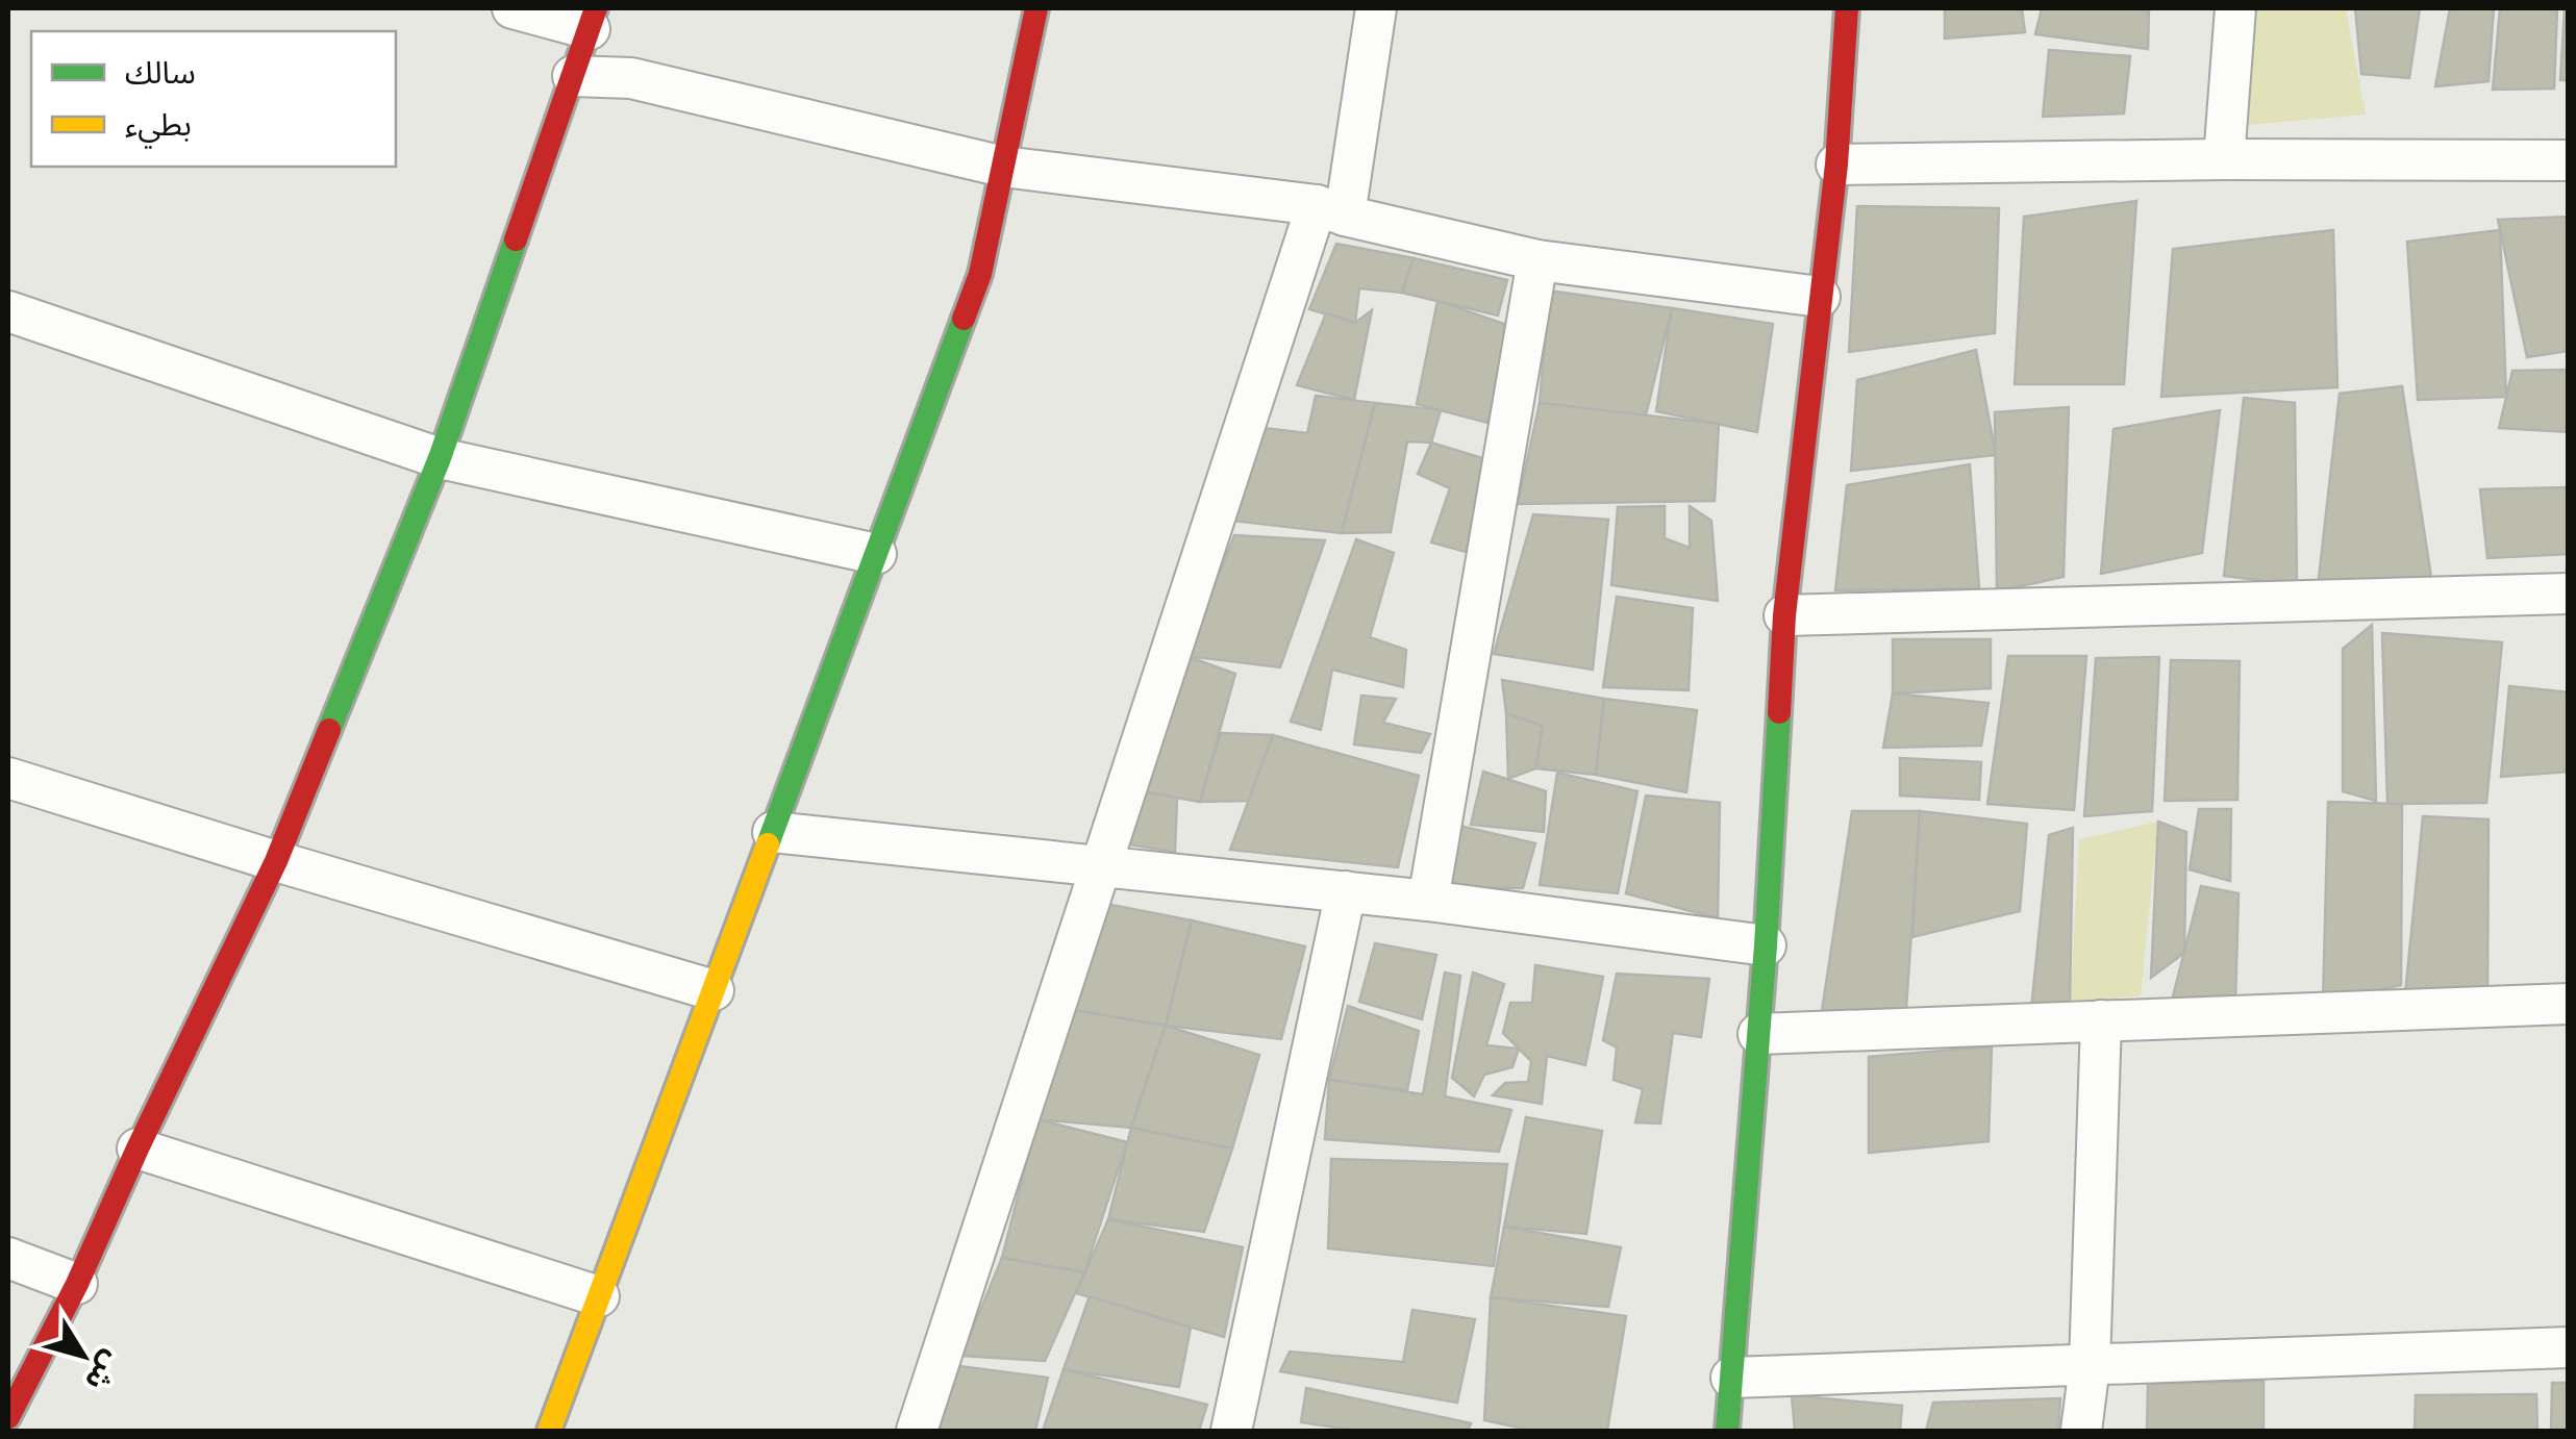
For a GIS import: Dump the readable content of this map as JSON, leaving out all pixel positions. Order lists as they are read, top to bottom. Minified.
{"legend":["سالك","بطيء"],"north":"bottom right"}
